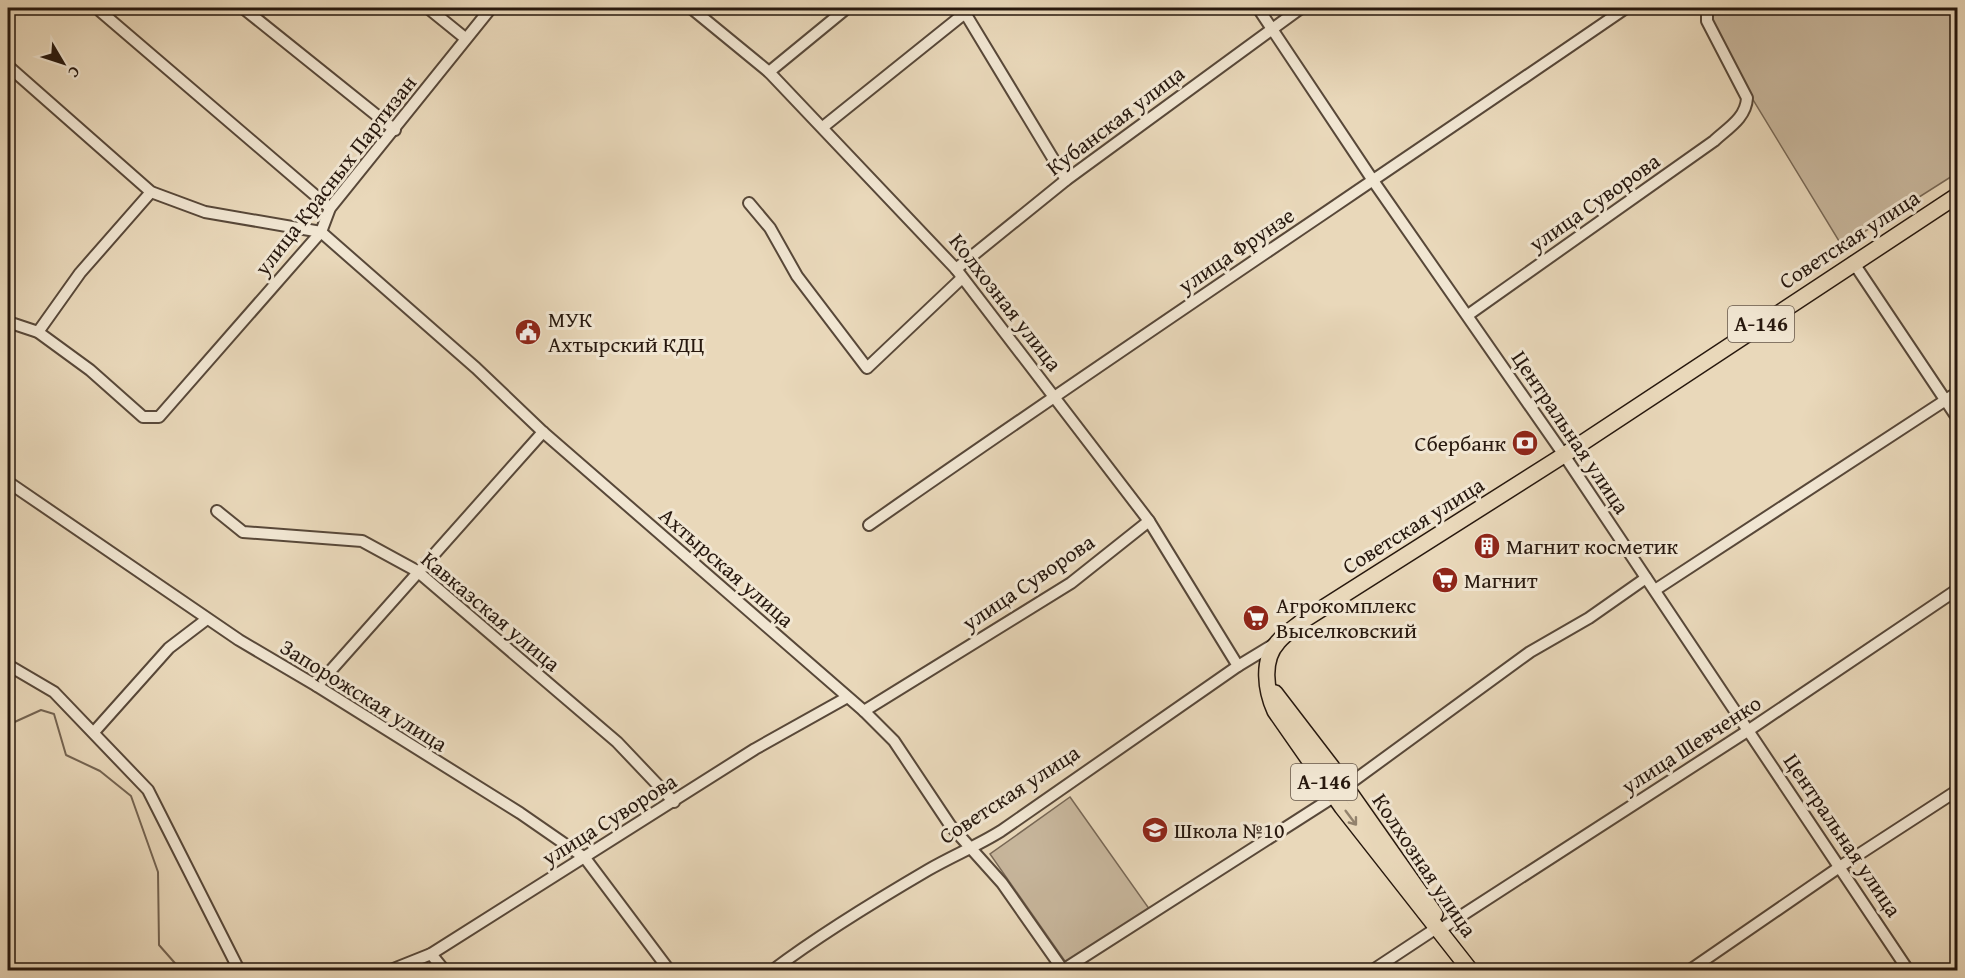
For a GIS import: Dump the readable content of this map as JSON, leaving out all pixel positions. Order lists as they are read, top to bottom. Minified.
{"streets":{"highway":["Советская улица","Колхозная улица","А-146"],"street":["Кубанская улица","улица Красных Партизан","улица Суворова","улица Фрунзе","Центральная улица","Ахтырская улица","Кавказская улица","Запорожская улица","улица Шевченко"]},"crossings":[["Кубанская улица","Колхозная улица"],["Кубанская улица","Центральная улица"],["улица Красных Партизан","Ахтырская улица"],["улица Суворова","Колхозная улица"],["улица Суворова","Центральная улица"],["улица Суворова","Ахтырская улица"],["улица Суворова","Кавказская улица"],["улица Суворова","Запорожская улица"],["Советская улица","Колхозная улица"],["Советская улица","Центральная улица"],["Советская улица","Ахтырская улица"],["улица Фрунзе","Колхозная улица"],["улица Фрунзе","Центральная улица"],["Колхозная улица","улица Шевченко"],["Центральная улица","улица Шевченко"]],"places":{"public building":["МУК Ахтырский КДЦ"],"bank":["Сбербанк"],"building":["Магнит косметик"],"supermarket":["Магнит","Агрокомплекс Выселковский"],"school or university":["Школа №10"]},"north":"bottom right"}
